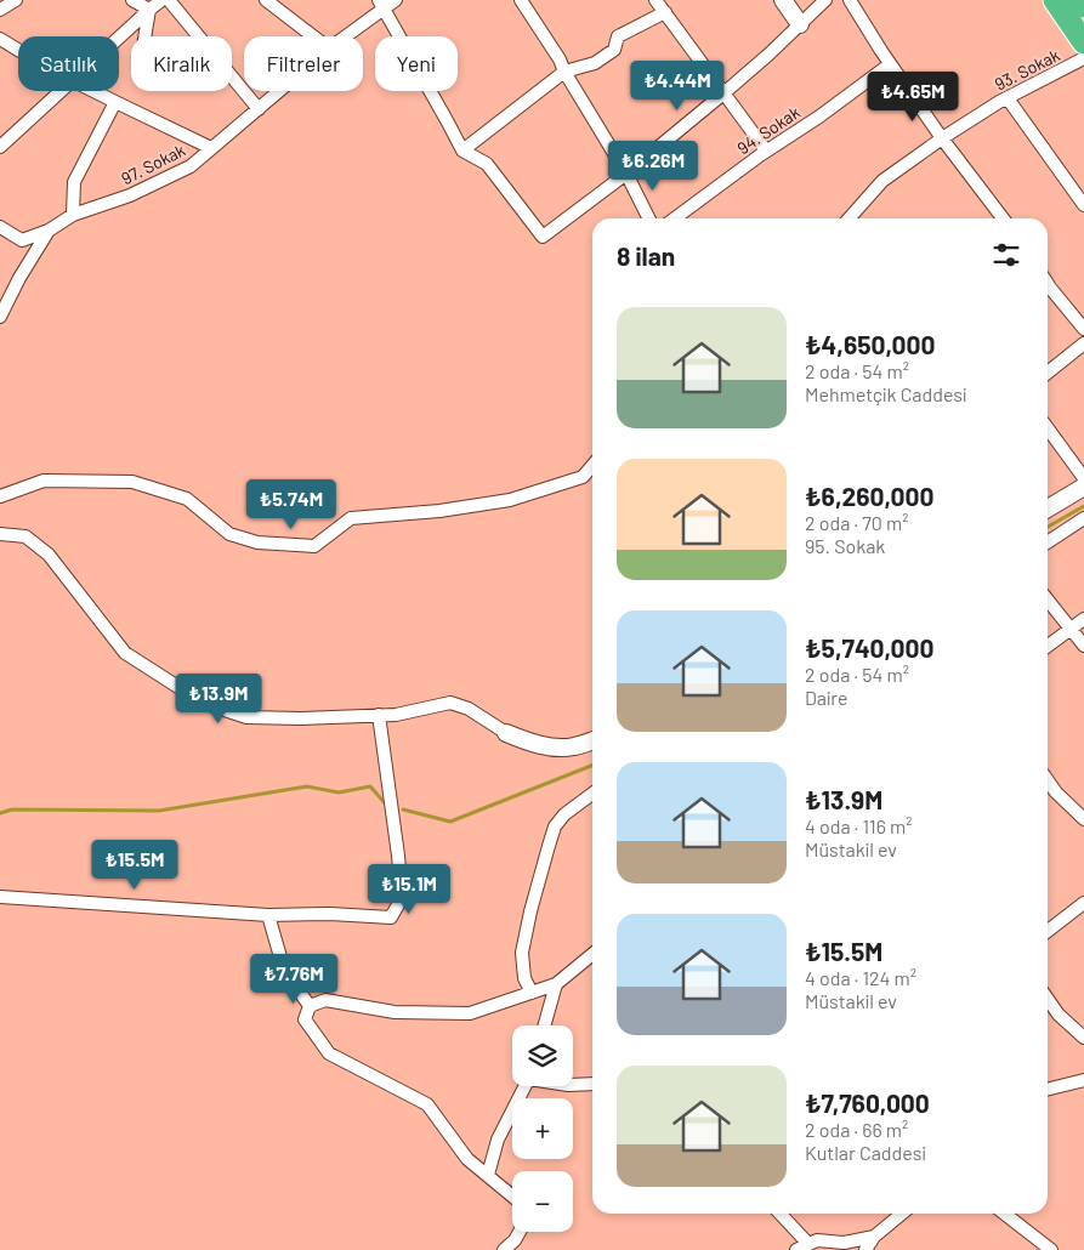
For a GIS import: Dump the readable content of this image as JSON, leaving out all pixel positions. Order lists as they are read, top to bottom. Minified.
{"streets":{"street":["93. Sokak","94. Sokak","97. Sokak"]},"page":{"chip":["Satılık","Kiralık","Filtreler","Yeni"],"price":["₺4.44M","₺4.65M","₺6.26M","₺5.74M","₺13.9M","₺15.5M","₺15.1M","₺7.76M"],"heading":"8 ilan","list":[{"name":"₺4,650,000","note":"2 oda · 54 m² · Mehmetçik Caddesi"},{"name":"₺6,260,000","note":"2 oda · 70 m² · 95. Sokak"},{"name":"₺5,740,000","note":"2 oda · 54 m² · Daire"},{"name":"₺13.9M","note":"4 oda · 116 m² · Müstakil ev"},{"name":"₺15.5M","note":"4 oda · 124 m² · Müstakil ev"},{"name":"₺7,760,000","note":"2 oda · 66 m² · Kutlar Caddesi"}],"map_buttons":["+","−"]}}
